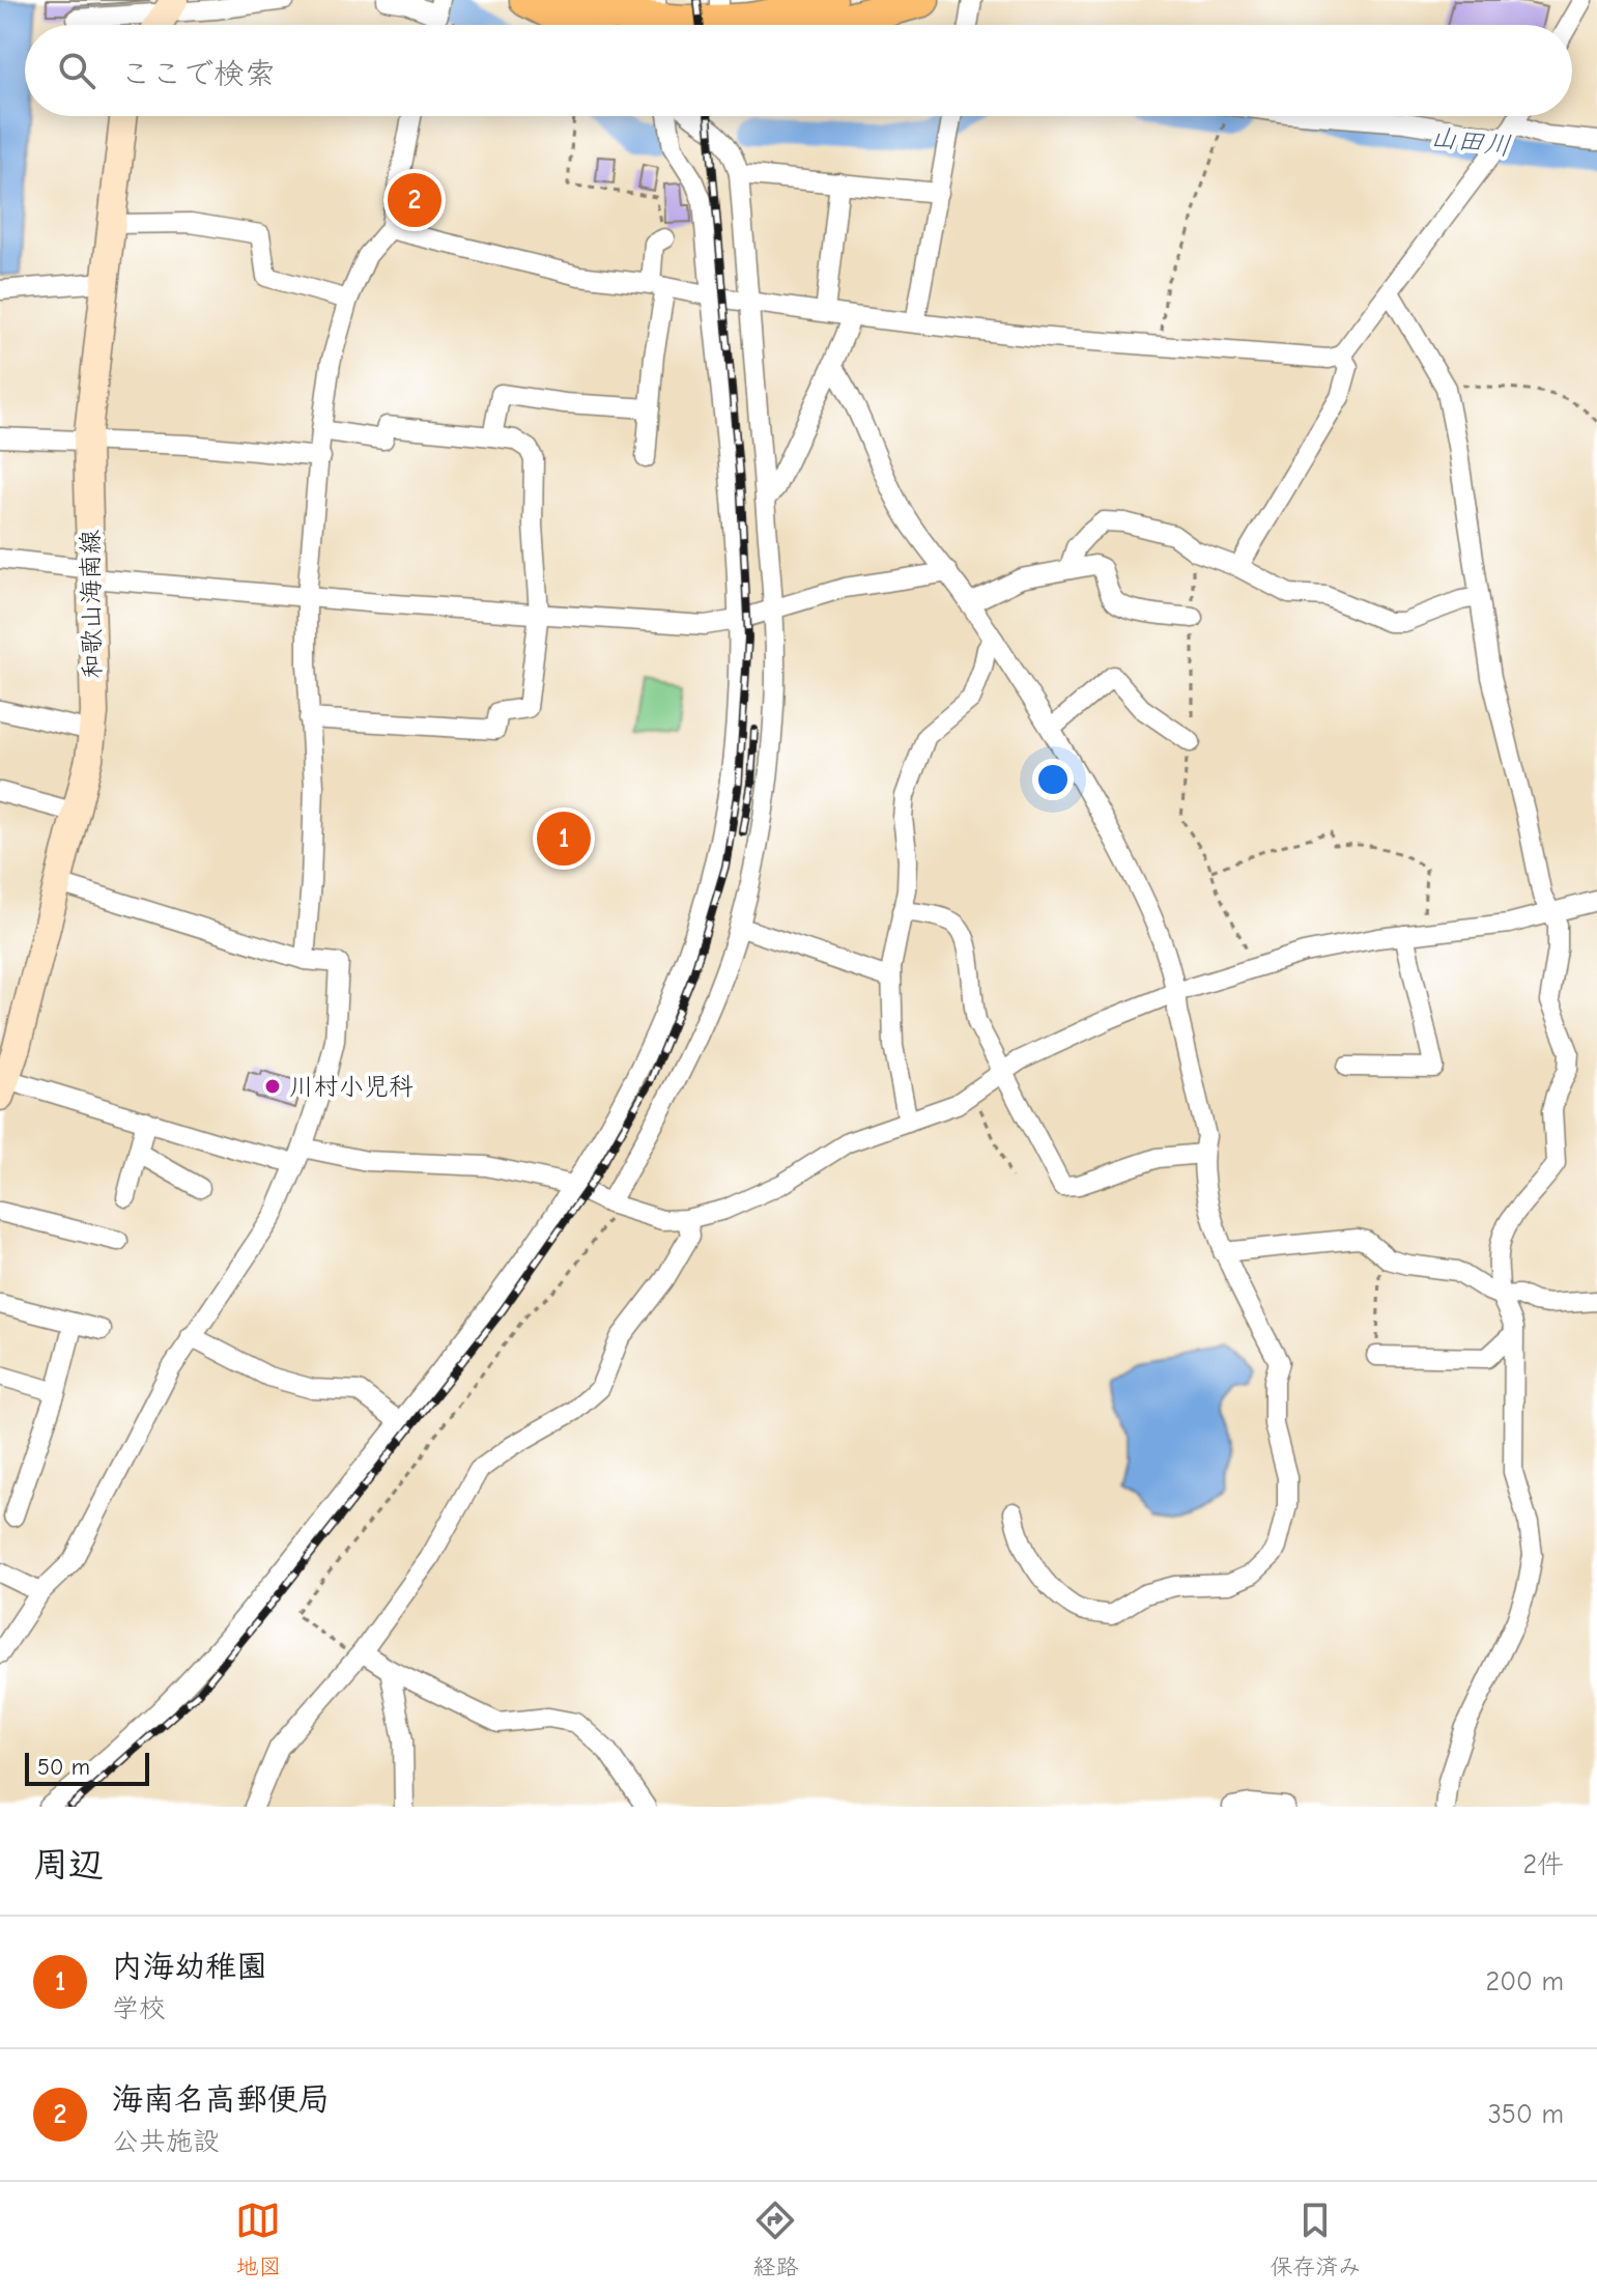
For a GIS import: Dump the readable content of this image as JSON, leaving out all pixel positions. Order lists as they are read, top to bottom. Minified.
{"streets":{"main road":["和歌山海南線"]},"water":["山田川"],"places":["川村小児科"],"scale_bar":"50 m","page":{"search":"ここで検索","pins":["2","1"],"scale":"50 m","heading":["周辺","2件"],"list":[{"mark":"1","name":"内海幼稚園","note":"学校","value":"200 m"},{"mark":"2","name":"海南名高郵便局","note":"公共施設","value":"350 m"}],"nav":["地図","経路","保存済み"]}}
